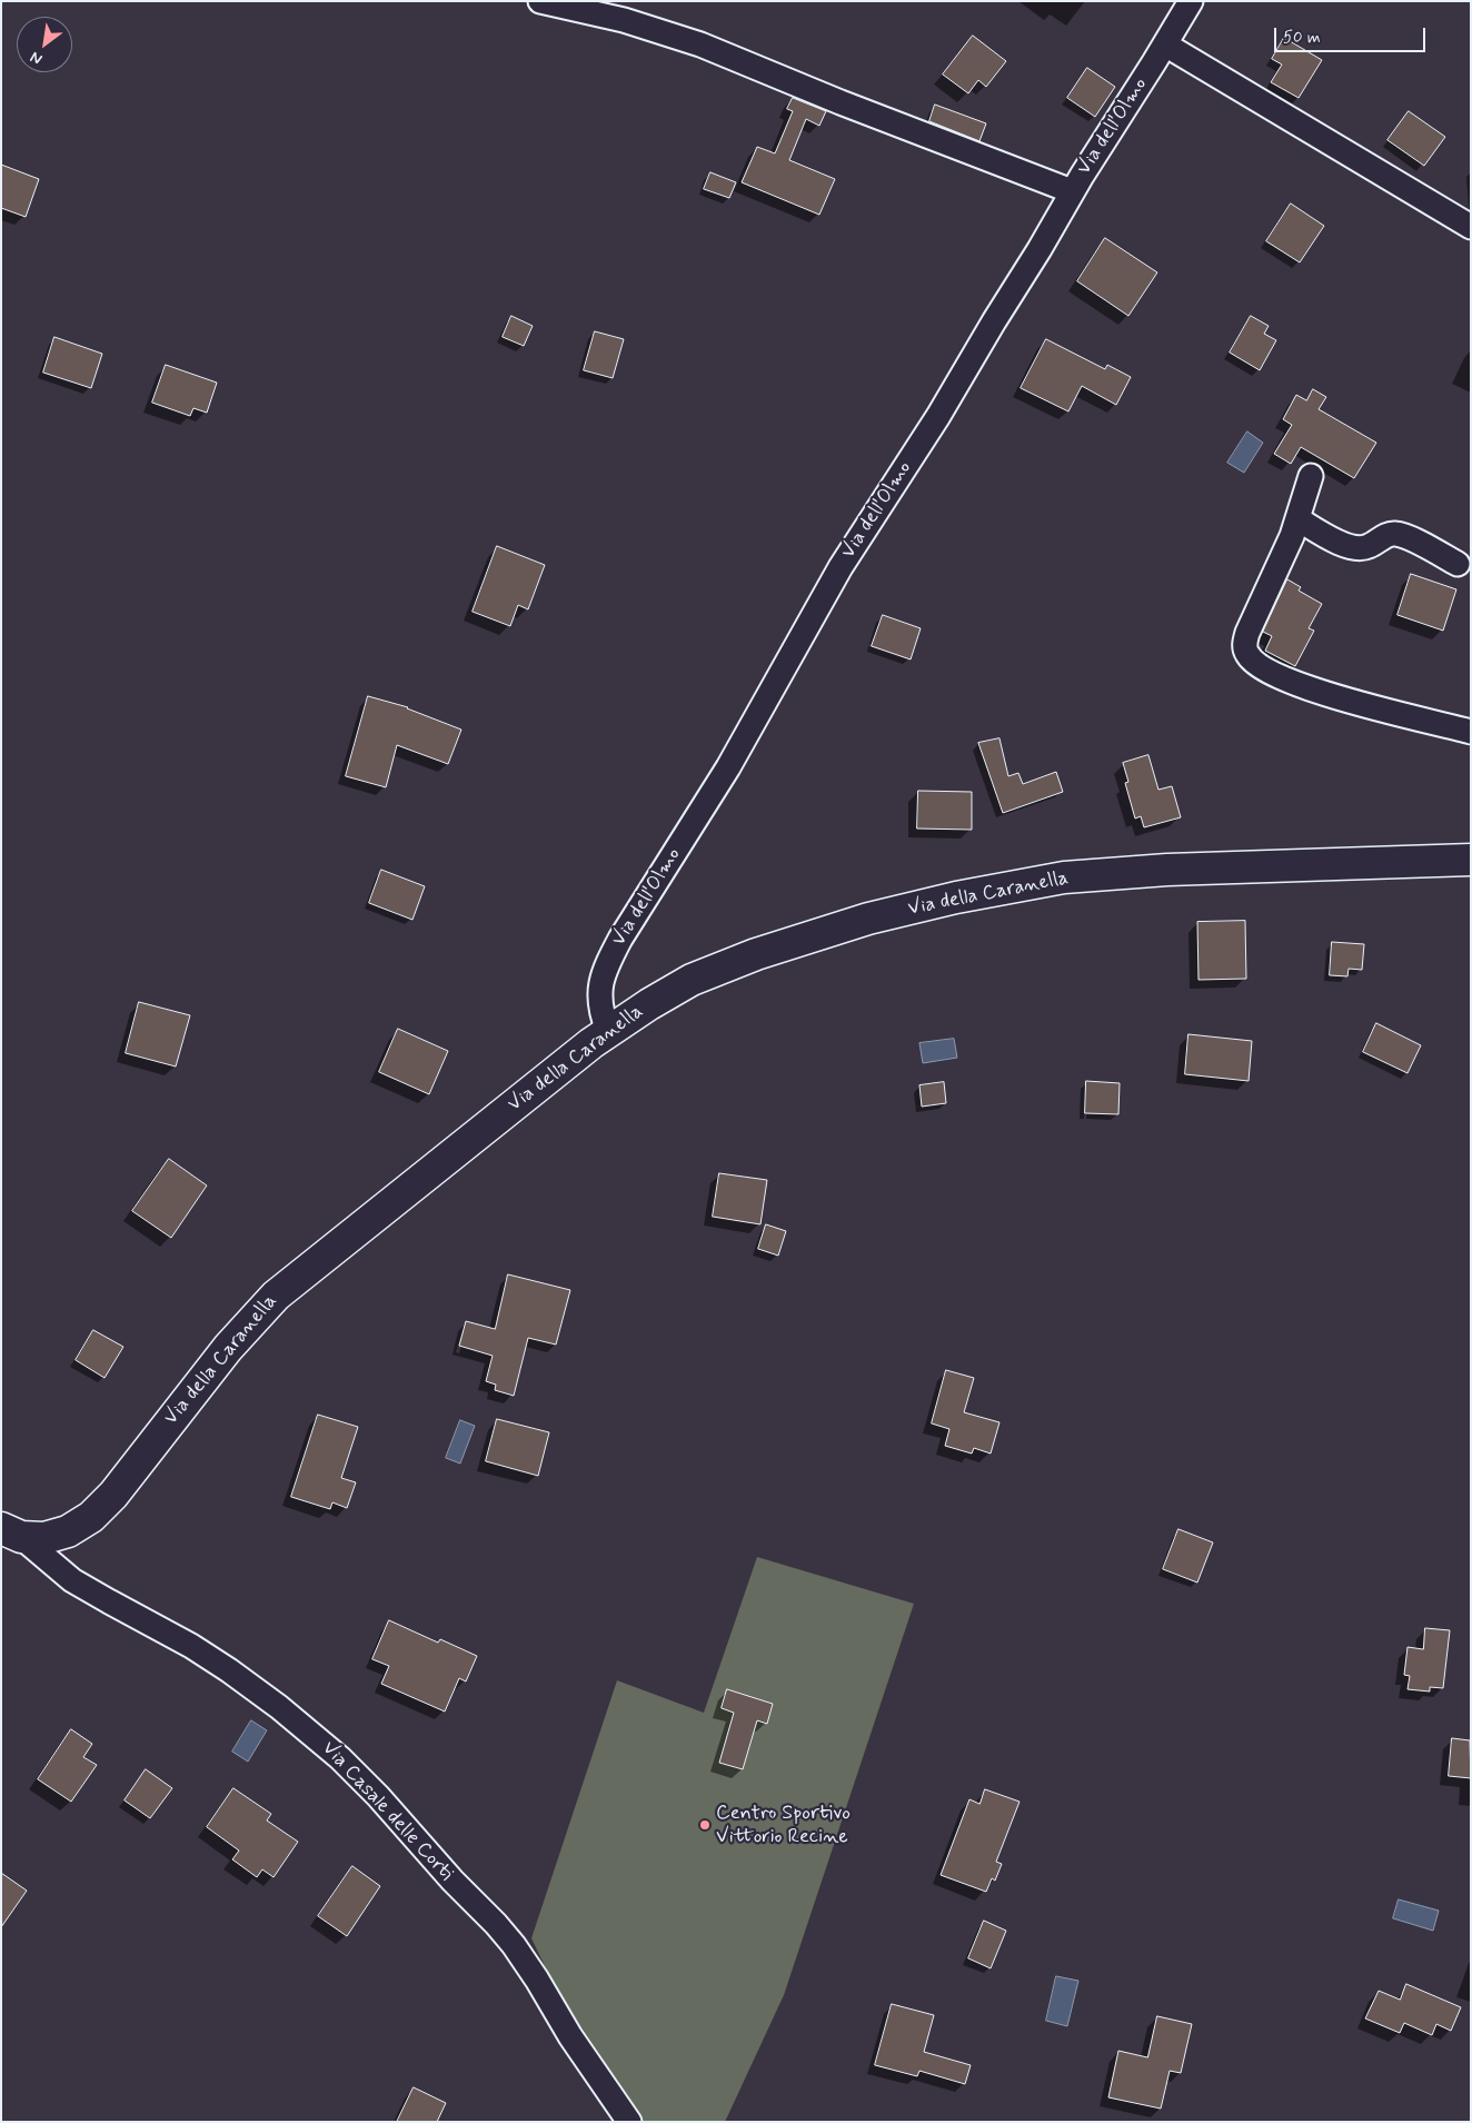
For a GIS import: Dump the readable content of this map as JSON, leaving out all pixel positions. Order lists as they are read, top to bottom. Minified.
{"streets":{"main road":["Via della Caranella"],"street":["Via dell'Olmo","Via Casale delle Corti"]},"crossings":[["Via dell'Olmo","Via della Caranella"],["Via della Caranella","Via Casale delle Corti"]],"places":["Centro Sportivo Vittorio Recine"],"scale_bar":"50 m","north":"bottom left"}
